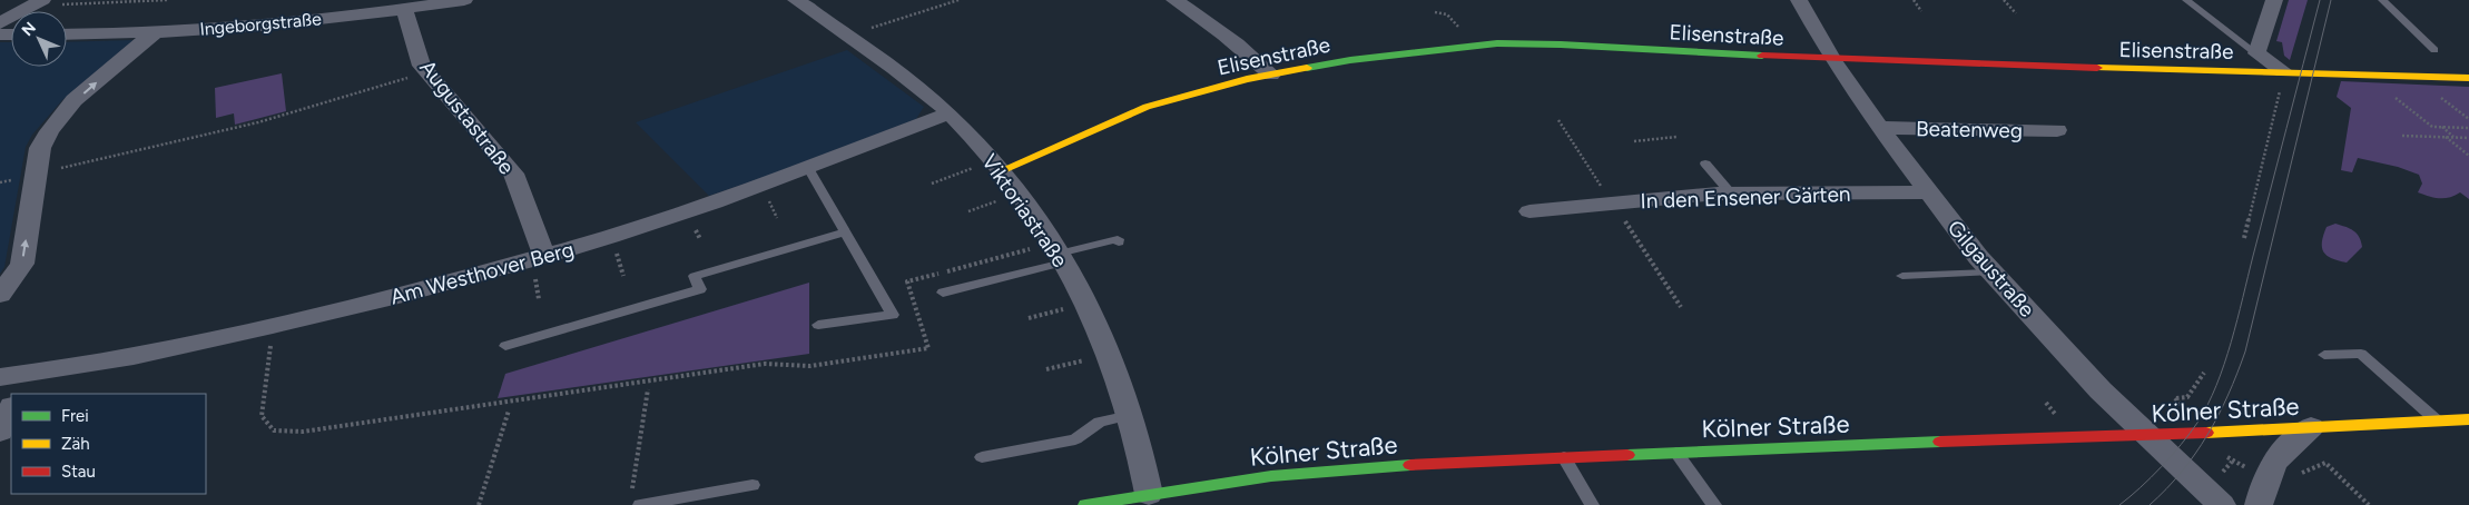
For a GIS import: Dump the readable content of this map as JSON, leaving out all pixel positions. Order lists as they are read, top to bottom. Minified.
{"streets":{"street":["Ingeborgstraße","Elisenstraße","Augustastraße","Beatenweg","In den Ensener Gärten","Viktoriastraße","Gilgaustraße","Am Westhover Berg","Kölner Straße"]},"crossings":[["Ingeborgstraße","Augustastraße"],["Elisenstraße","Viktoriastraße"],["Elisenstraße","Gilgaustraße"],["Augustastraße","Am Westhover Berg"],["Beatenweg","Gilgaustraße"],["In den Ensener Gärten","Gilgaustraße"],["Viktoriastraße","Am Westhover Berg"],["Viktoriastraße","Kölner Straße"],["Gilgaustraße","Kölner Straße"]],"legend":["Frei","Zäh","Stau"],"north":"top left"}
